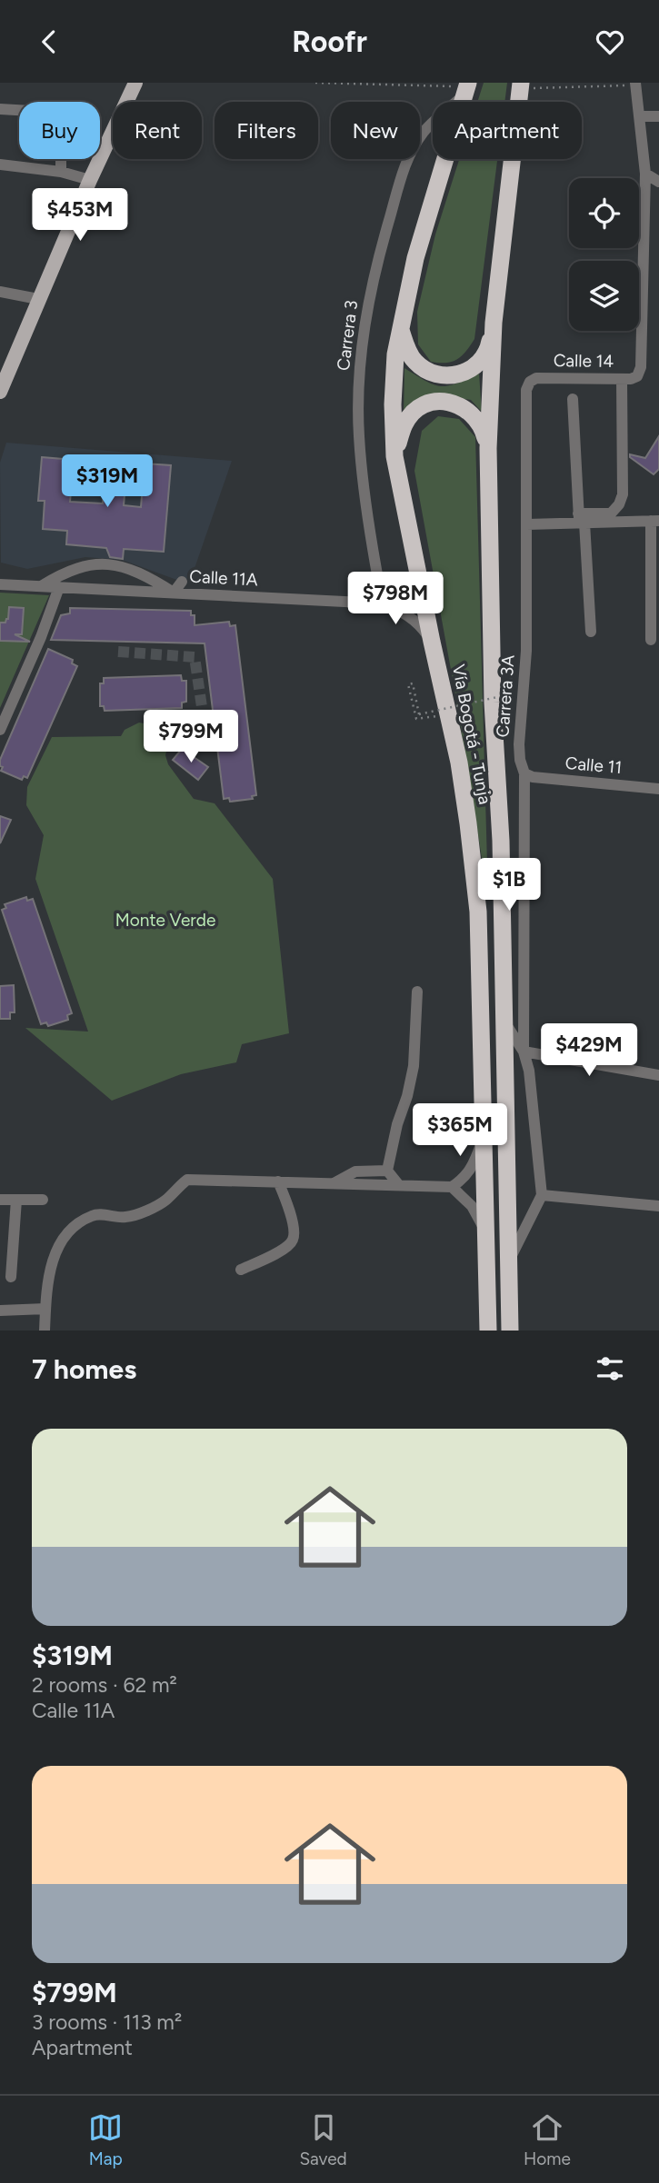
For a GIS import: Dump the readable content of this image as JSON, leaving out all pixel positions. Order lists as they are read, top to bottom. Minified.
{"streets":{"highway":["Vía Bogotá - Tunja"],"street":["Carrera 3","Calle 14","Calle 11A","Carrera 3A","Calle 11"]},"crossings":[["Carrera 3","Calle 11A"],["Carrera 3","Vía Bogotá - Tunja"],["Calle 14","Carrera 3A"],["Calle 11A","Vía Bogotá - Tunja"],["Carrera 3A","Vía Bogotá - Tunja"],["Carrera 3A","Calle 11"]],"parks":["Monte Verde"],"page":{"header":"Roofr","chip":["Buy","Rent","Filters","New","Apartment"],"price":["$453M","$319M","$798M","$799M","$1B","$429M","$365M"],"heading":"7 homes","list":[{"name":"$319M","note":"2 rooms · 62 m² · Calle 11A"},{"name":"$799M","note":"3 rooms · 113 m² · Apartment"}],"tabs":["Map","Saved","Home"]}}
